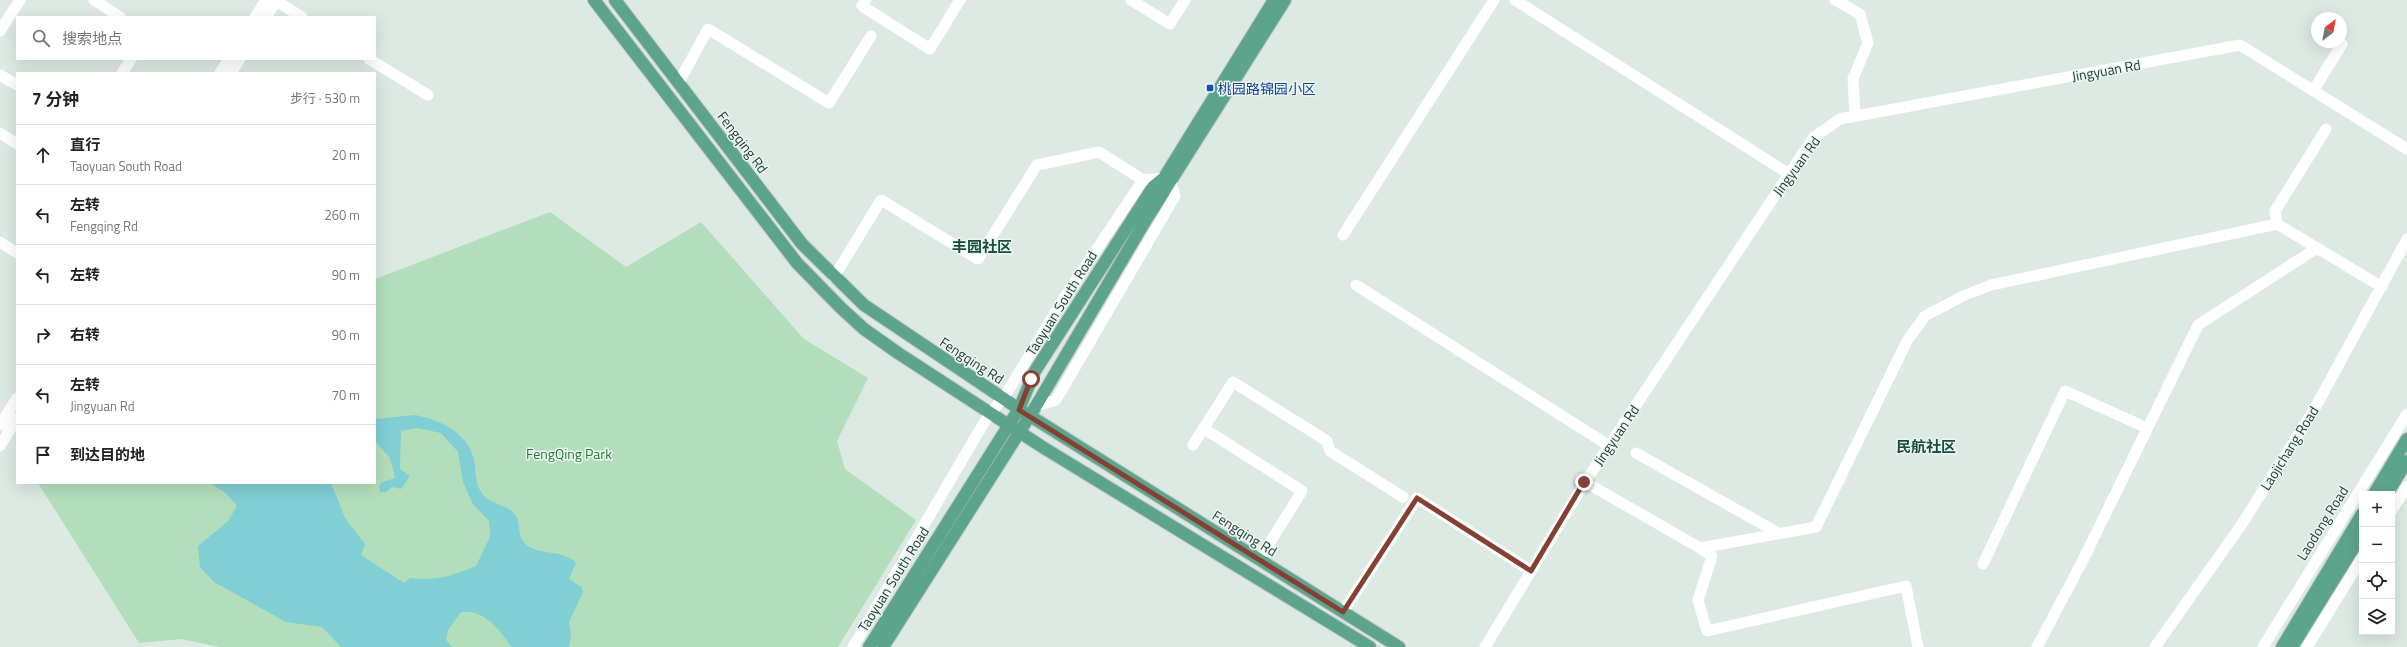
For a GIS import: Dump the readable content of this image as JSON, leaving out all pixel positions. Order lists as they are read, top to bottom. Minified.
{"streets":{"main road":["Fengqing Rd","Taoyuan South Road","Laodong Road"],"street":["Jingyuan Rd","Laojichang Road"]},"crossings":[["Fengqing Rd","Taoyuan South Road"]],"districts":["丰园社区","民航社区"],"parks":["FengQing Park"],"places":{"transit":["桃园路锦园小区"]},"north":"top right","page":{"search":"搜索地点","heading":["7 分钟","步行 · 530 m"],"list":[["直行","Taoyuan South Road","20 m"],["左转","Fengqing Rd","260 m"],["左转","90 m"],["右转","90 m"],["左转","Jingyuan Rd","70 m"],"到达目的地"],"map_buttons":["+","−"]}}
